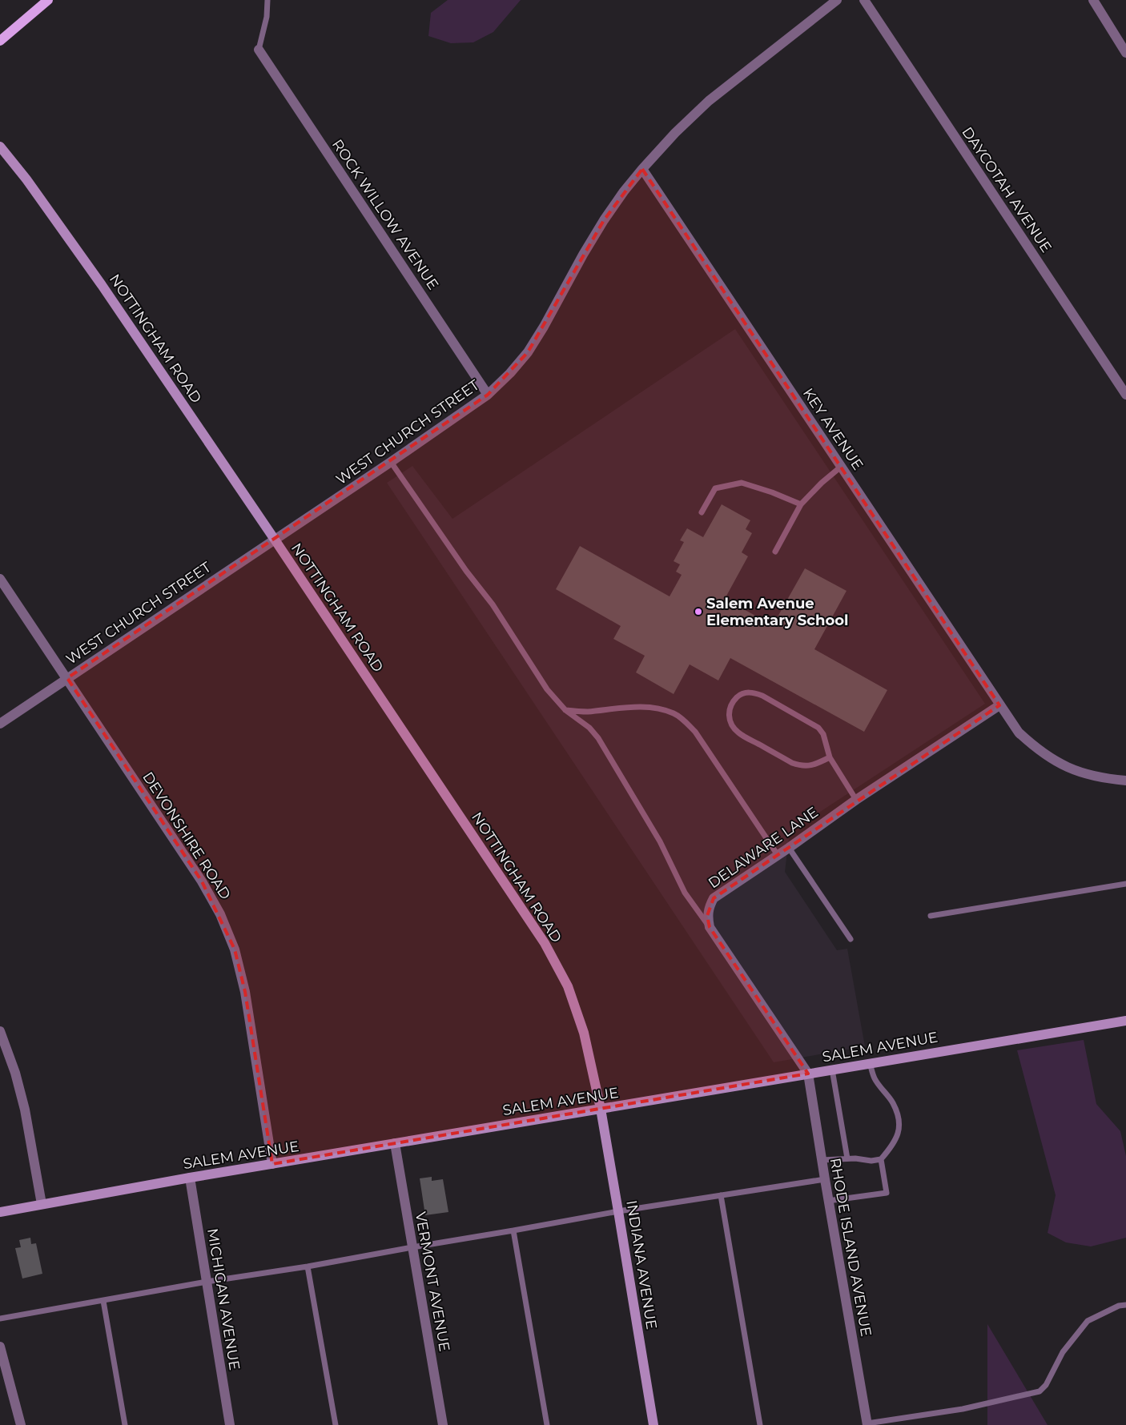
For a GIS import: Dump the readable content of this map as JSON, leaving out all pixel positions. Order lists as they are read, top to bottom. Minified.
{"streets":{"main road":["NOTTINGHAM ROAD","SALEM AVENUE","INDIANA AVENUE"],"street":["DAYCOTAH AVENUE","ROCK WILLOW AVENUE","KEY AVENUE","WEST CHURCH STREET","DEVONSHIRE ROAD","DELAWARE LANE","RHODE ISLAND AVENUE","VERMONT AVENUE","MICHIGAN AVENUE"]},"crossings":[["ROCK WILLOW AVENUE","WEST CHURCH STREET"],["NOTTINGHAM ROAD","WEST CHURCH STREET"],["NOTTINGHAM ROAD","SALEM AVENUE"],["NOTTINGHAM ROAD","INDIANA AVENUE"],["KEY AVENUE","WEST CHURCH STREET"],["KEY AVENUE","DELAWARE LANE"],["WEST CHURCH STREET","DEVONSHIRE ROAD"],["DEVONSHIRE ROAD","SALEM AVENUE"],["SALEM AVENUE","RHODE ISLAND AVENUE"],["SALEM AVENUE","INDIANA AVENUE"],["SALEM AVENUE","VERMONT AVENUE"],["SALEM AVENUE","MICHIGAN AVENUE"]],"places":["Salem Avenue Elementary School"]}
